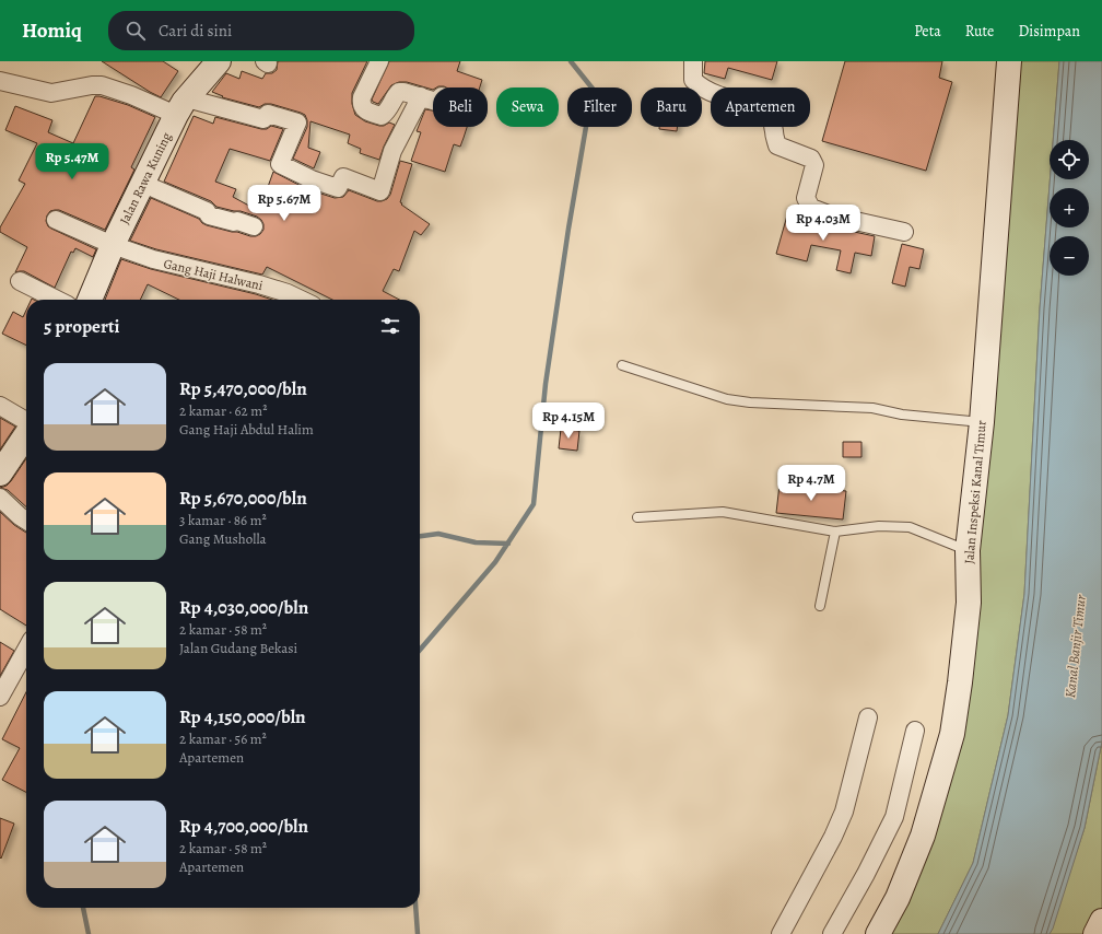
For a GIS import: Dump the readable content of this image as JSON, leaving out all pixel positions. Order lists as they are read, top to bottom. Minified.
{"streets":{"street":["Jalan Rawa Kuning","Gang Haji Halwani","Jalan Inspeksi Kanal Timur"]},"crossings":[["Jalan Rawa Kuning","Gang Haji Halwani"]],"water":["Kanal Banjir Timur"],"page":{"header":"Homiq","search":"Cari di sini","nav":["Peta","Rute","Disimpan"],"chip":["Beli","Sewa","Filter","Baru","Apartemen"],"map_buttons":["+","−"],"price":["Rp 5.47M","Rp 5.67M","Rp 4.03M","Rp 4.15M","Rp 4.7M"],"heading":"5 properti","list":[{"name":"Rp 5,470,000/bln","note":"2 kamar · 62 m² · Gang Haji Abdul Halim"},{"name":"Rp 5,670,000/bln","note":"3 kamar · 86 m² · Gang Musholla"},{"name":"Rp 4,030,000/bln","note":"2 kamar · 58 m² · Jalan Gudang Bekasi"},{"name":"Rp 4,150,000/bln","note":"2 kamar · 56 m² · Apartemen"},{"name":"Rp 4,700,000/bln","note":"2 kamar · 58 m² · Apartemen"}]}}
